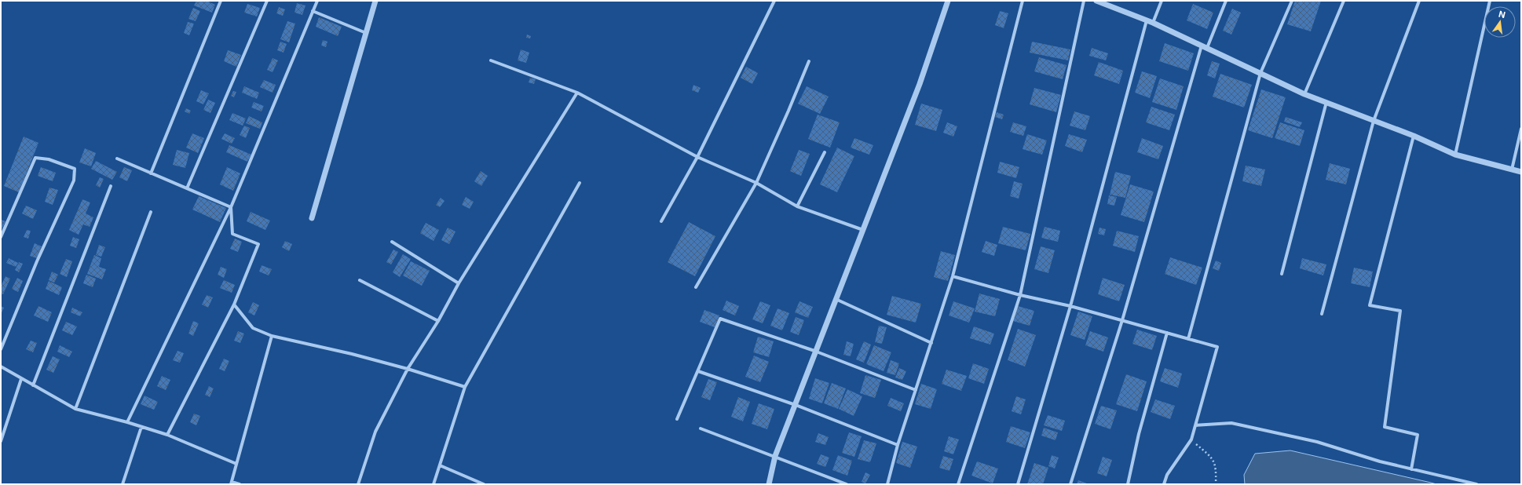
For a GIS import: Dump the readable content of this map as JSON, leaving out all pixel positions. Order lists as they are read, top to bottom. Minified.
{"north":"top"}
